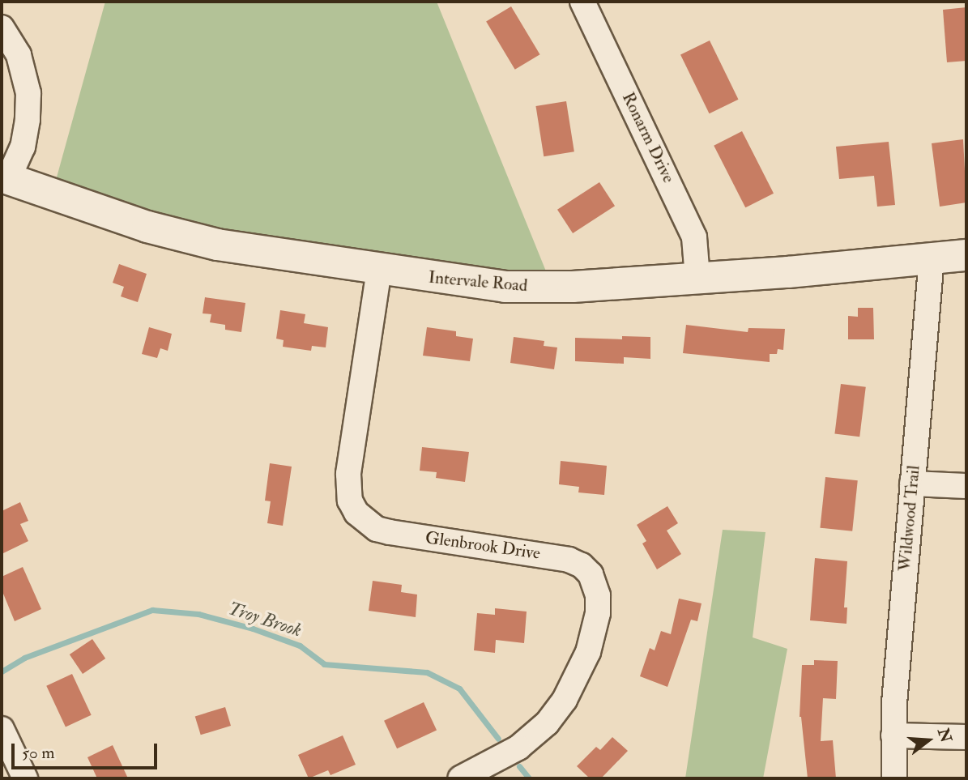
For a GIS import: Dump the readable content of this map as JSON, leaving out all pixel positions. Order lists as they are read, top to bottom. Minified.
{"streets":{"street":["Ronarm Drive","Intervale Road","Wildwood Trail","Glenbrook Drive"]},"crossings":[["Ronarm Drive","Intervale Road"],["Intervale Road","Wildwood Trail"],["Intervale Road","Glenbrook Drive"]],"water":["Troy Brook"],"scale_bar":"50 m","north":"right"}
